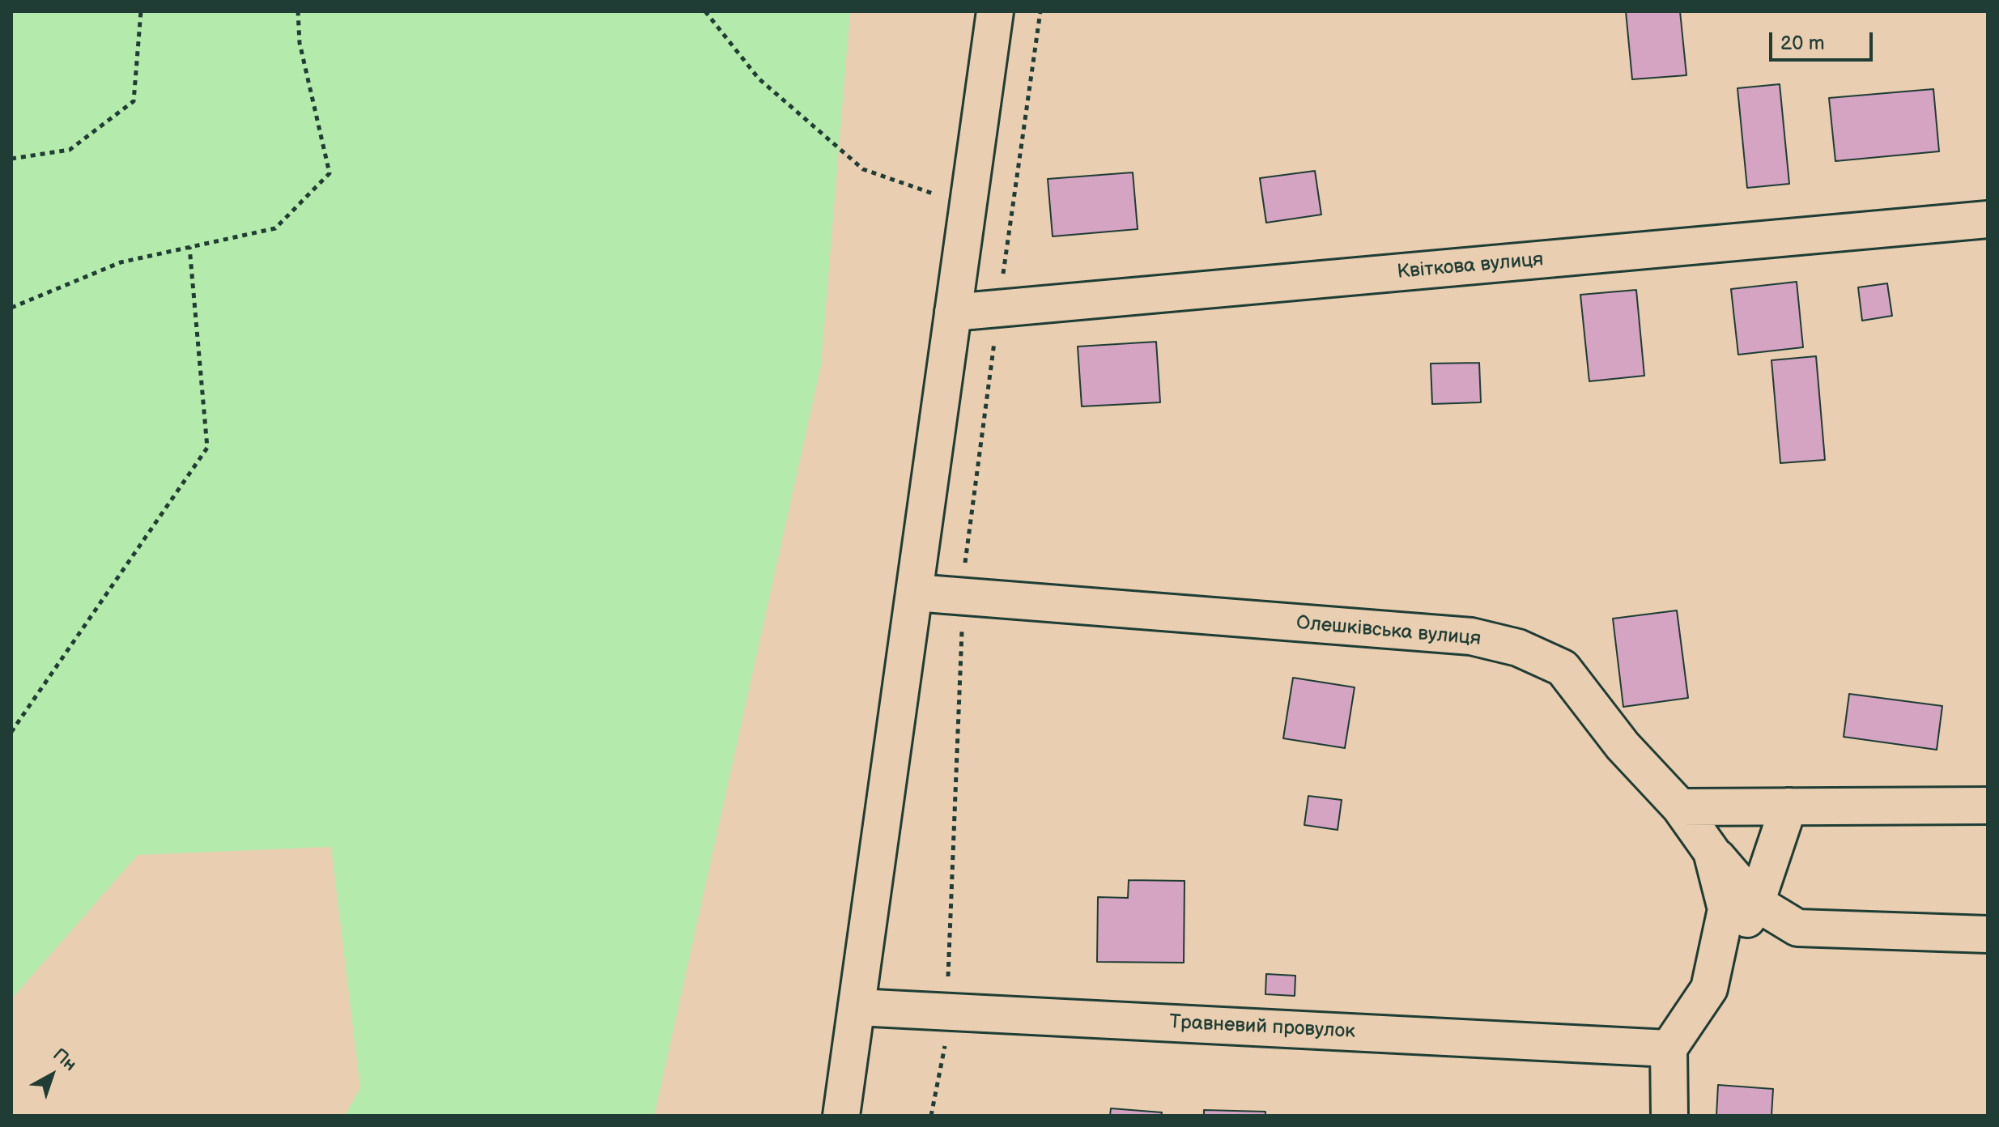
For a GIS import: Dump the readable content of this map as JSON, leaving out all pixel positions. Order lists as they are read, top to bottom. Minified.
{"streets":{"main road":["Квіткова вулиця","Олешківська вулиця","Травневий провулок"]},"scale_bar":"20 m","north":"top right"}
